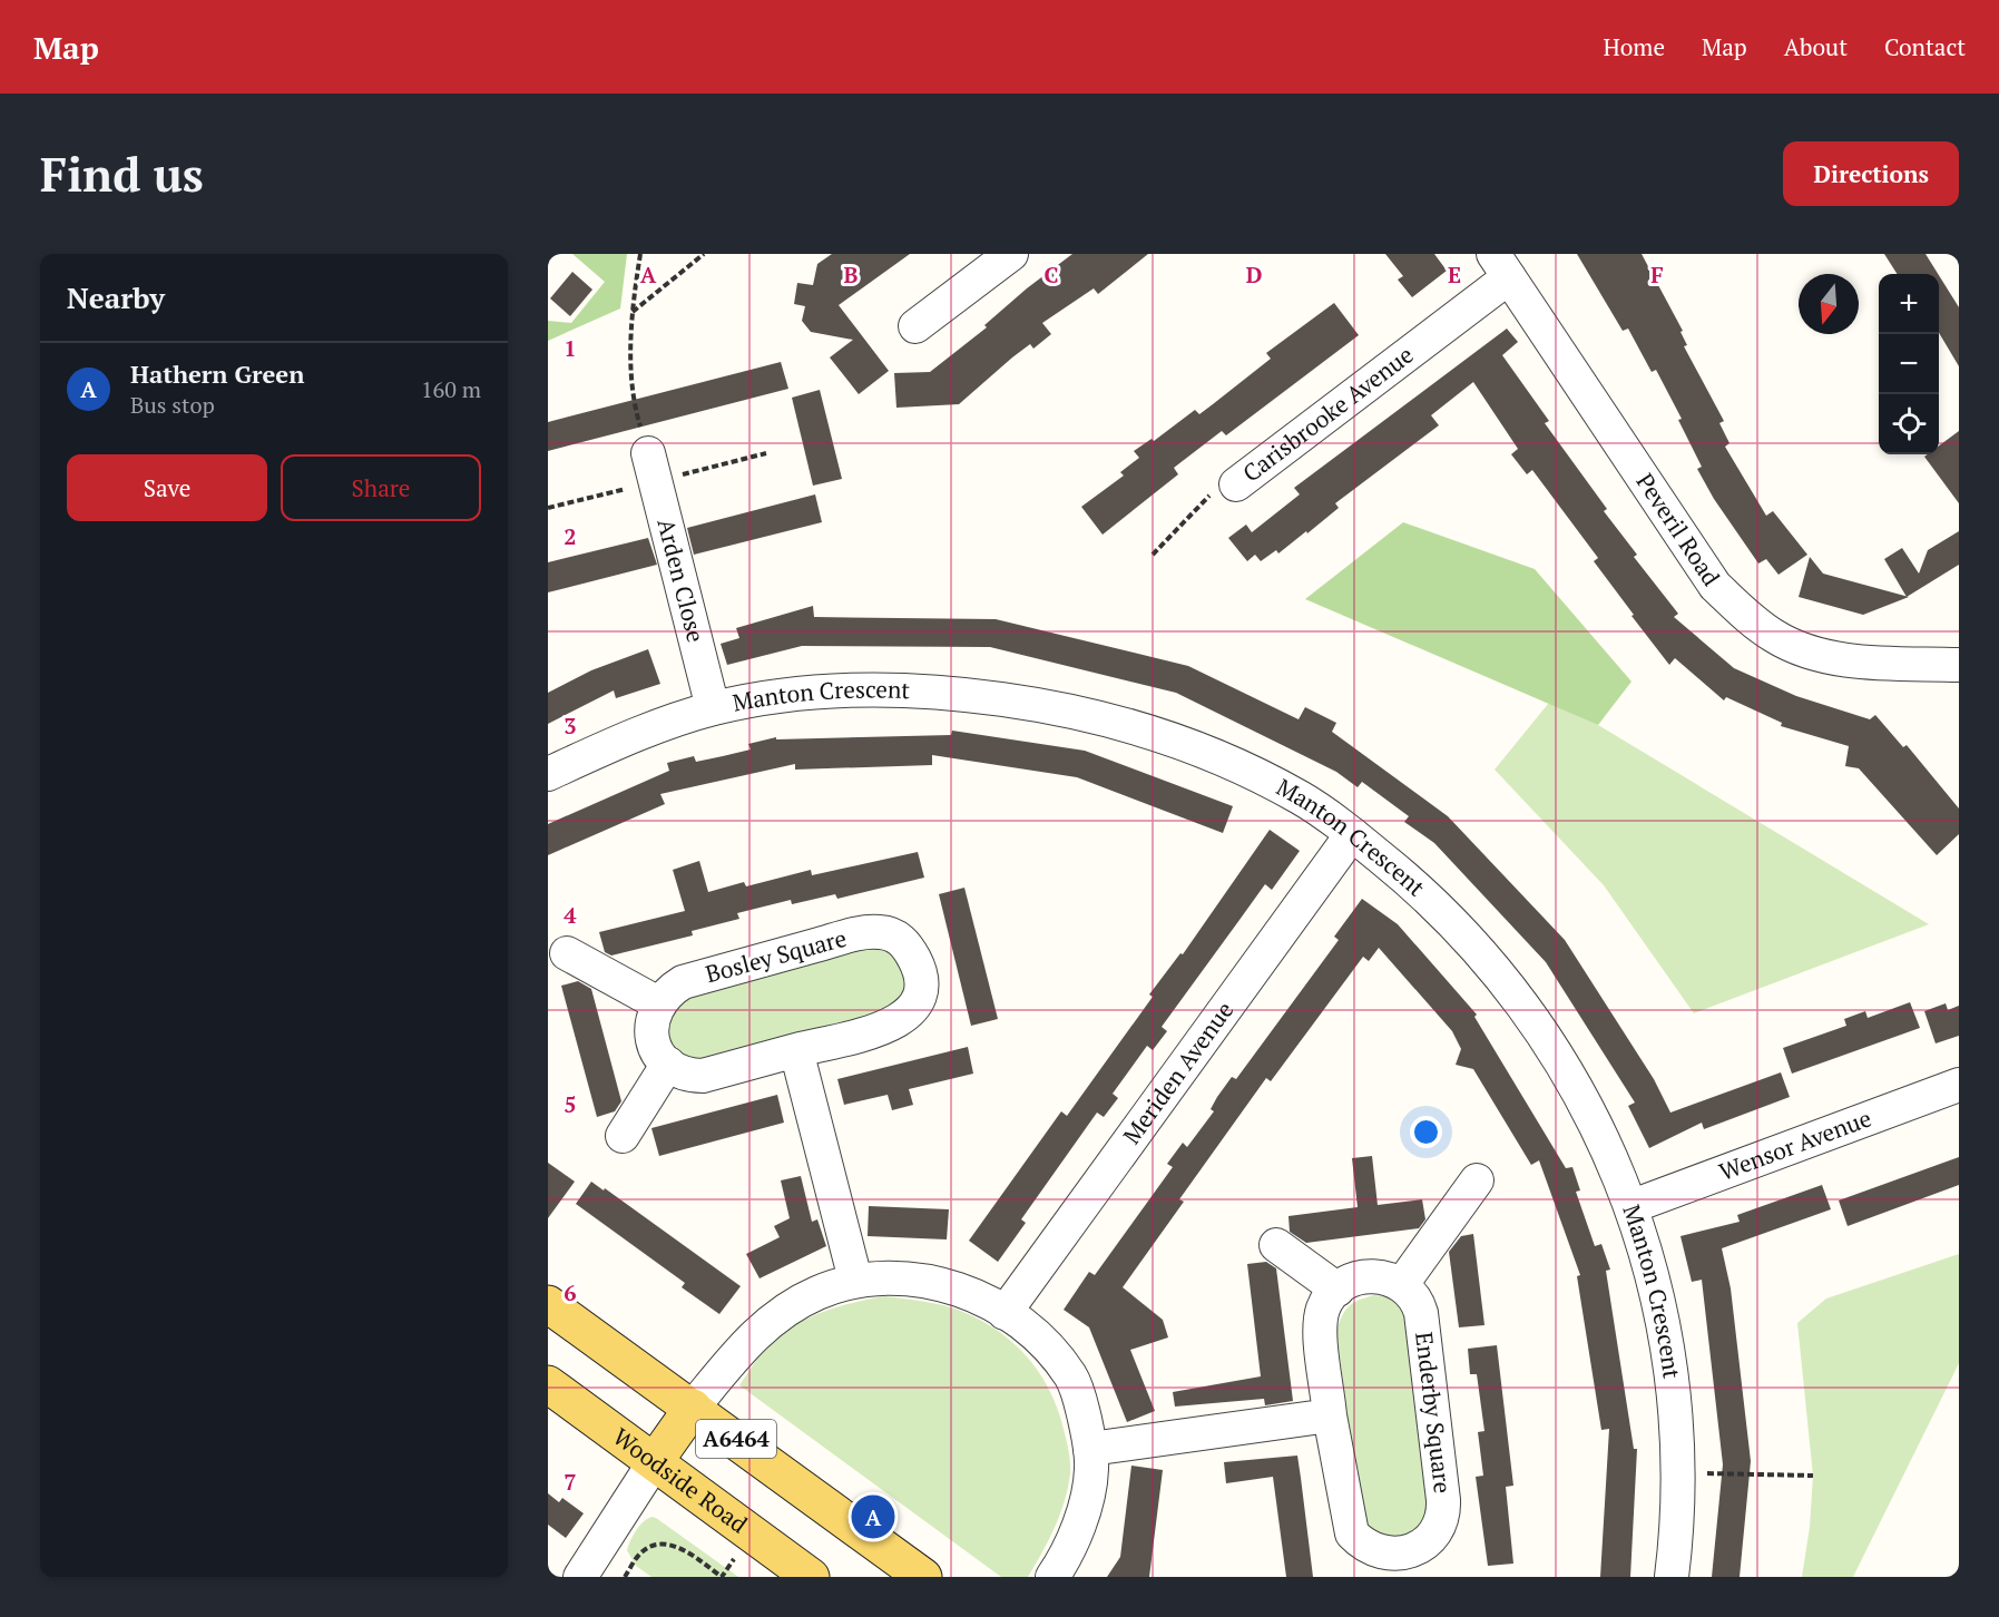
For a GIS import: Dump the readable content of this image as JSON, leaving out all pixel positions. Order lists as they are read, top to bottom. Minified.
{"streets":{"main road":["A6464","Woodside Road"],"street":["Carisbrooke Avenue","Peveril Road","Arden Close","Manton Crescent","Bosley Square","Meriden Avenue","Wensor Avenue","Enderby Square"]},"crossings":[["Carisbrooke Avenue","Peveril Road"],["Arden Close","Manton Crescent"],["Manton Crescent","Meriden Avenue"],["Manton Crescent","Wensor Avenue"]],"north":"bottom","page":{"header":"Map","nav":["Home","Map","About","Contact"],"buttons":["Directions",["Save","Share"]],"title":"Find us","heading":"Nearby","map_buttons":["+","−"],"list":[{"mark":"A","name":"Hathern Green","note":"Bus stop","value":"160 m"}],"pins":"A"},"grid":{"columns":["A","B","C","D","E","F"],"rows":["1","2","3","4","5","6","7"]}}
